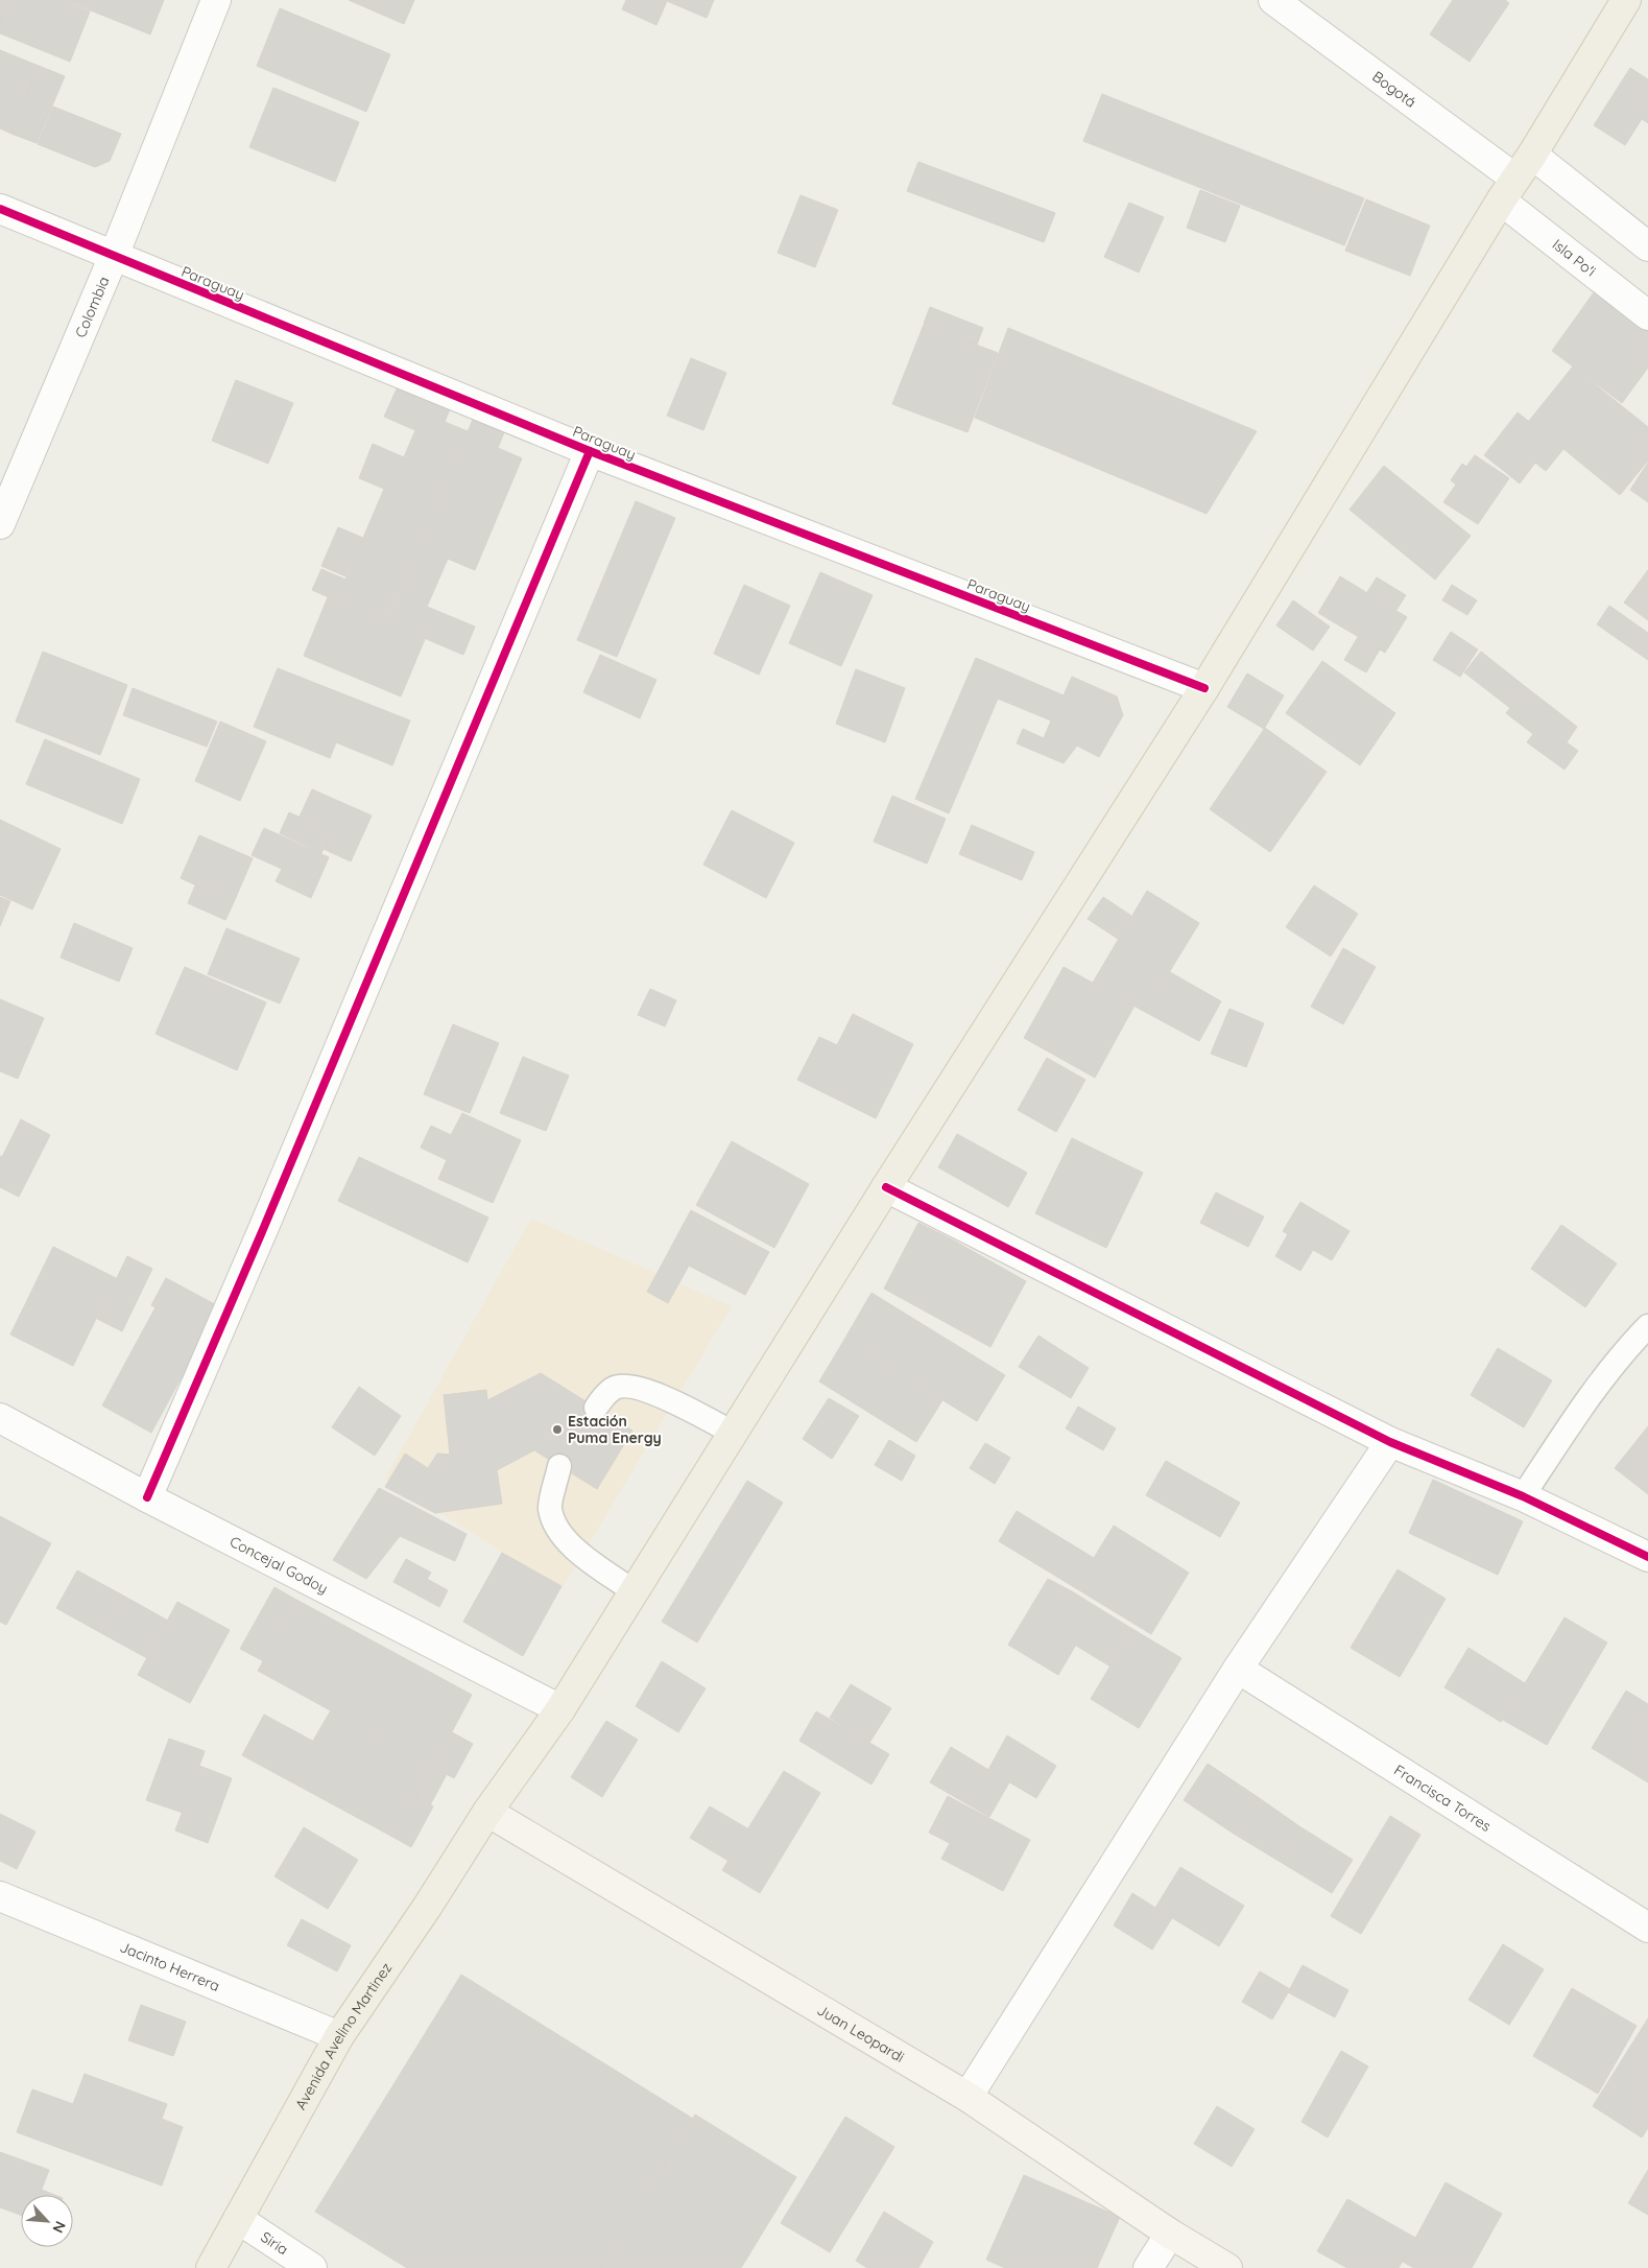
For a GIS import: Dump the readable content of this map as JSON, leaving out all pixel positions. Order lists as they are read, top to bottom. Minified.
{"streets":{"main road":["Juan Leopardi","Avenida Avelino Martinez"],"street":["Bogotá","Isla Po'i","Paraguay","Colombia","Concejal Godoy","Francisca Torres","Jacinto Herrera","Siria"]},"crossings":[["Bogotá","Isla Po'i"],["Bogotá","Avenida Avelino Martinez"],["Isla Po'i","Avenida Avelino Martinez"],["Paraguay","Colombia"],["Paraguay","Avenida Avelino Martinez"],["Concejal Godoy","Avenida Avelino Martinez"],["Jacinto Herrera","Avenida Avelino Martinez"],["Juan Leopardi","Avenida Avelino Martinez"],["Avenida Avelino Martinez","Siria"]],"places":["Estación Puma Energy"],"north":"bottom right"}
